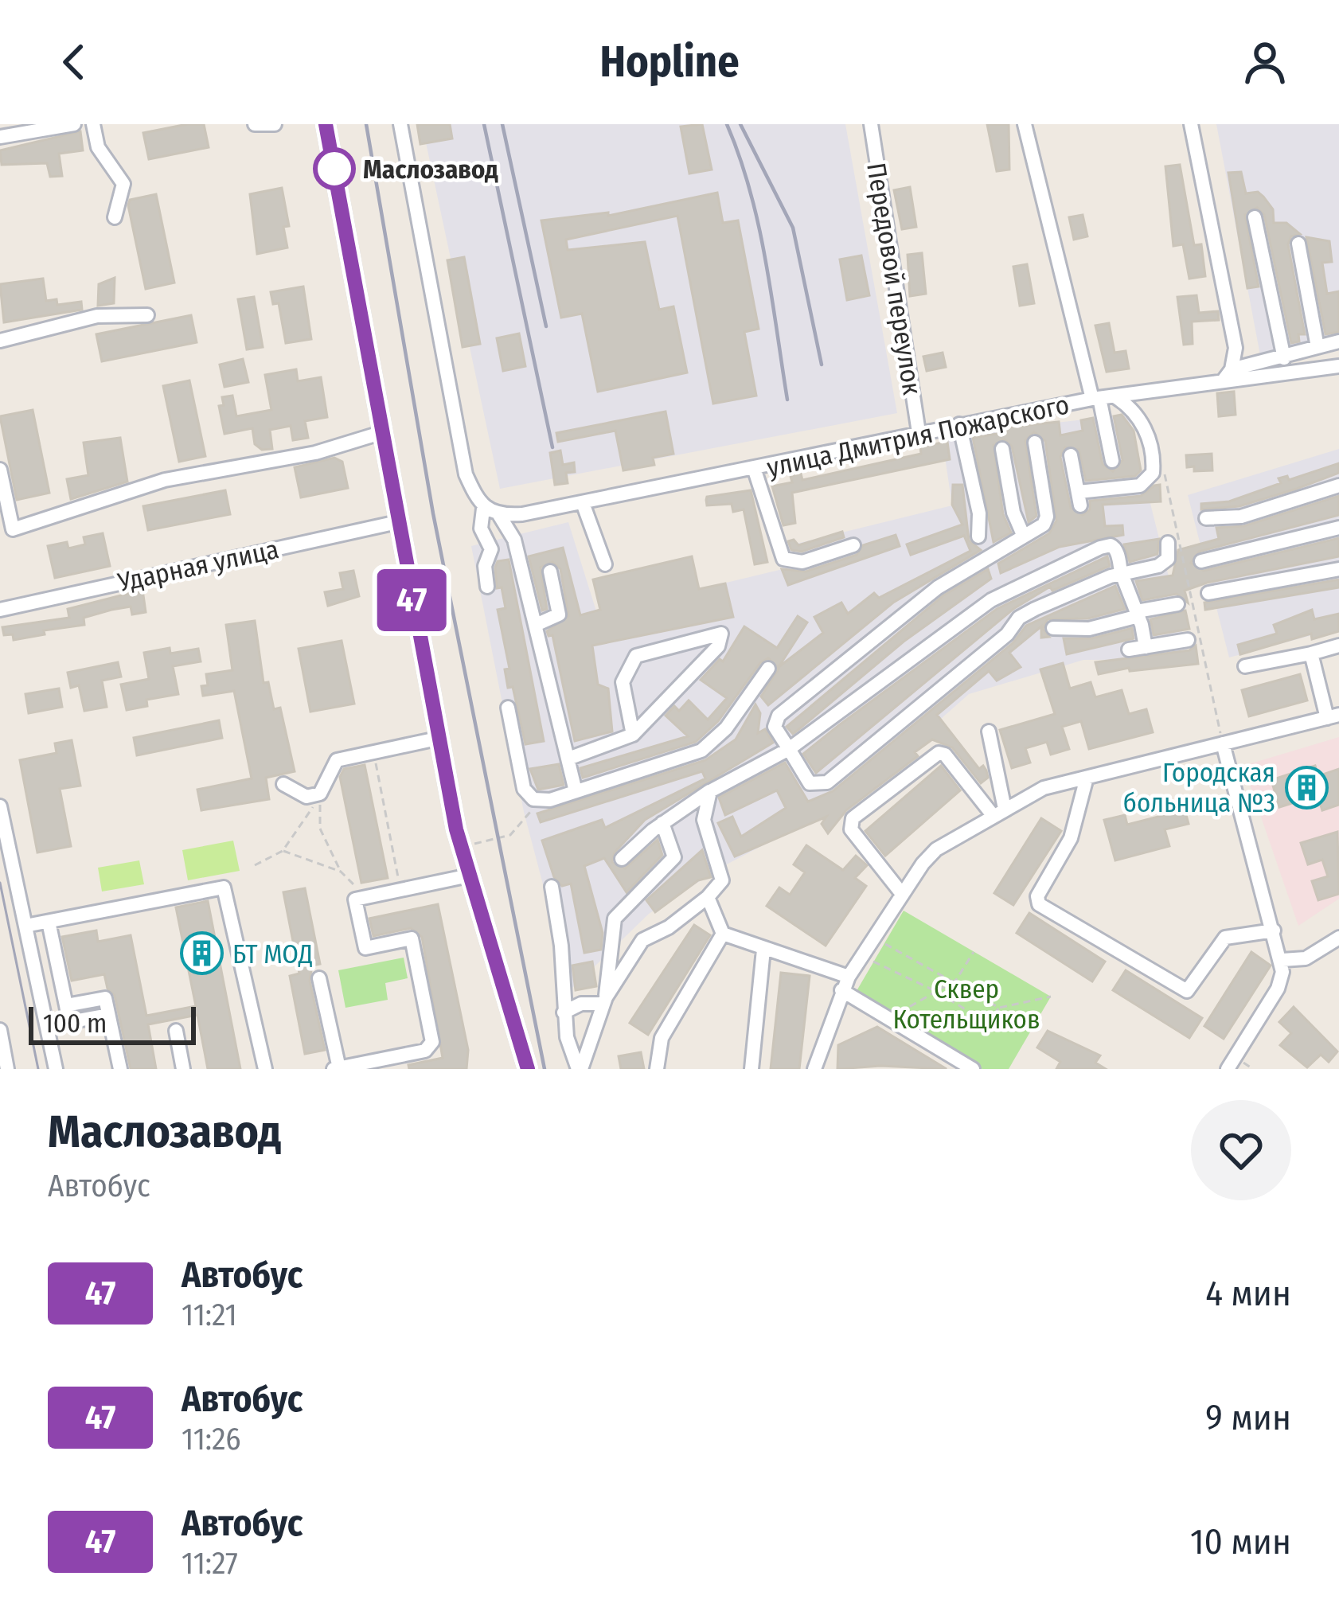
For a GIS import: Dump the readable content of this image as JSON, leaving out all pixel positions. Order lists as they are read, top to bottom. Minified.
{"streets":{"street":["Передовой переулок","улица Дмитрия Пожарского","Ударная улица"]},"crossings":[["Передовой переулок","улица Дмитрия Пожарского"]],"parks":["Сквер Котельщиков"],"places":{"other":["Маслозавод"],"building":["Городская больница №3","БТ МОД"]},"lines":["bus line 47"],"scale_bar":"100 m","page":{"header":"Hopline","on_map":"47","scale":"100 m","heading":["Маслозавод","Автобус"],"list":[{"mark":"47","name":"Автобус","note":"11:21","value":"4 мин"},{"mark":"47","name":"Автобус","note":"11:26","value":"9 мин"},{"mark":"47","name":"Автобус","note":"11:27","value":"10 мин"}]}}
